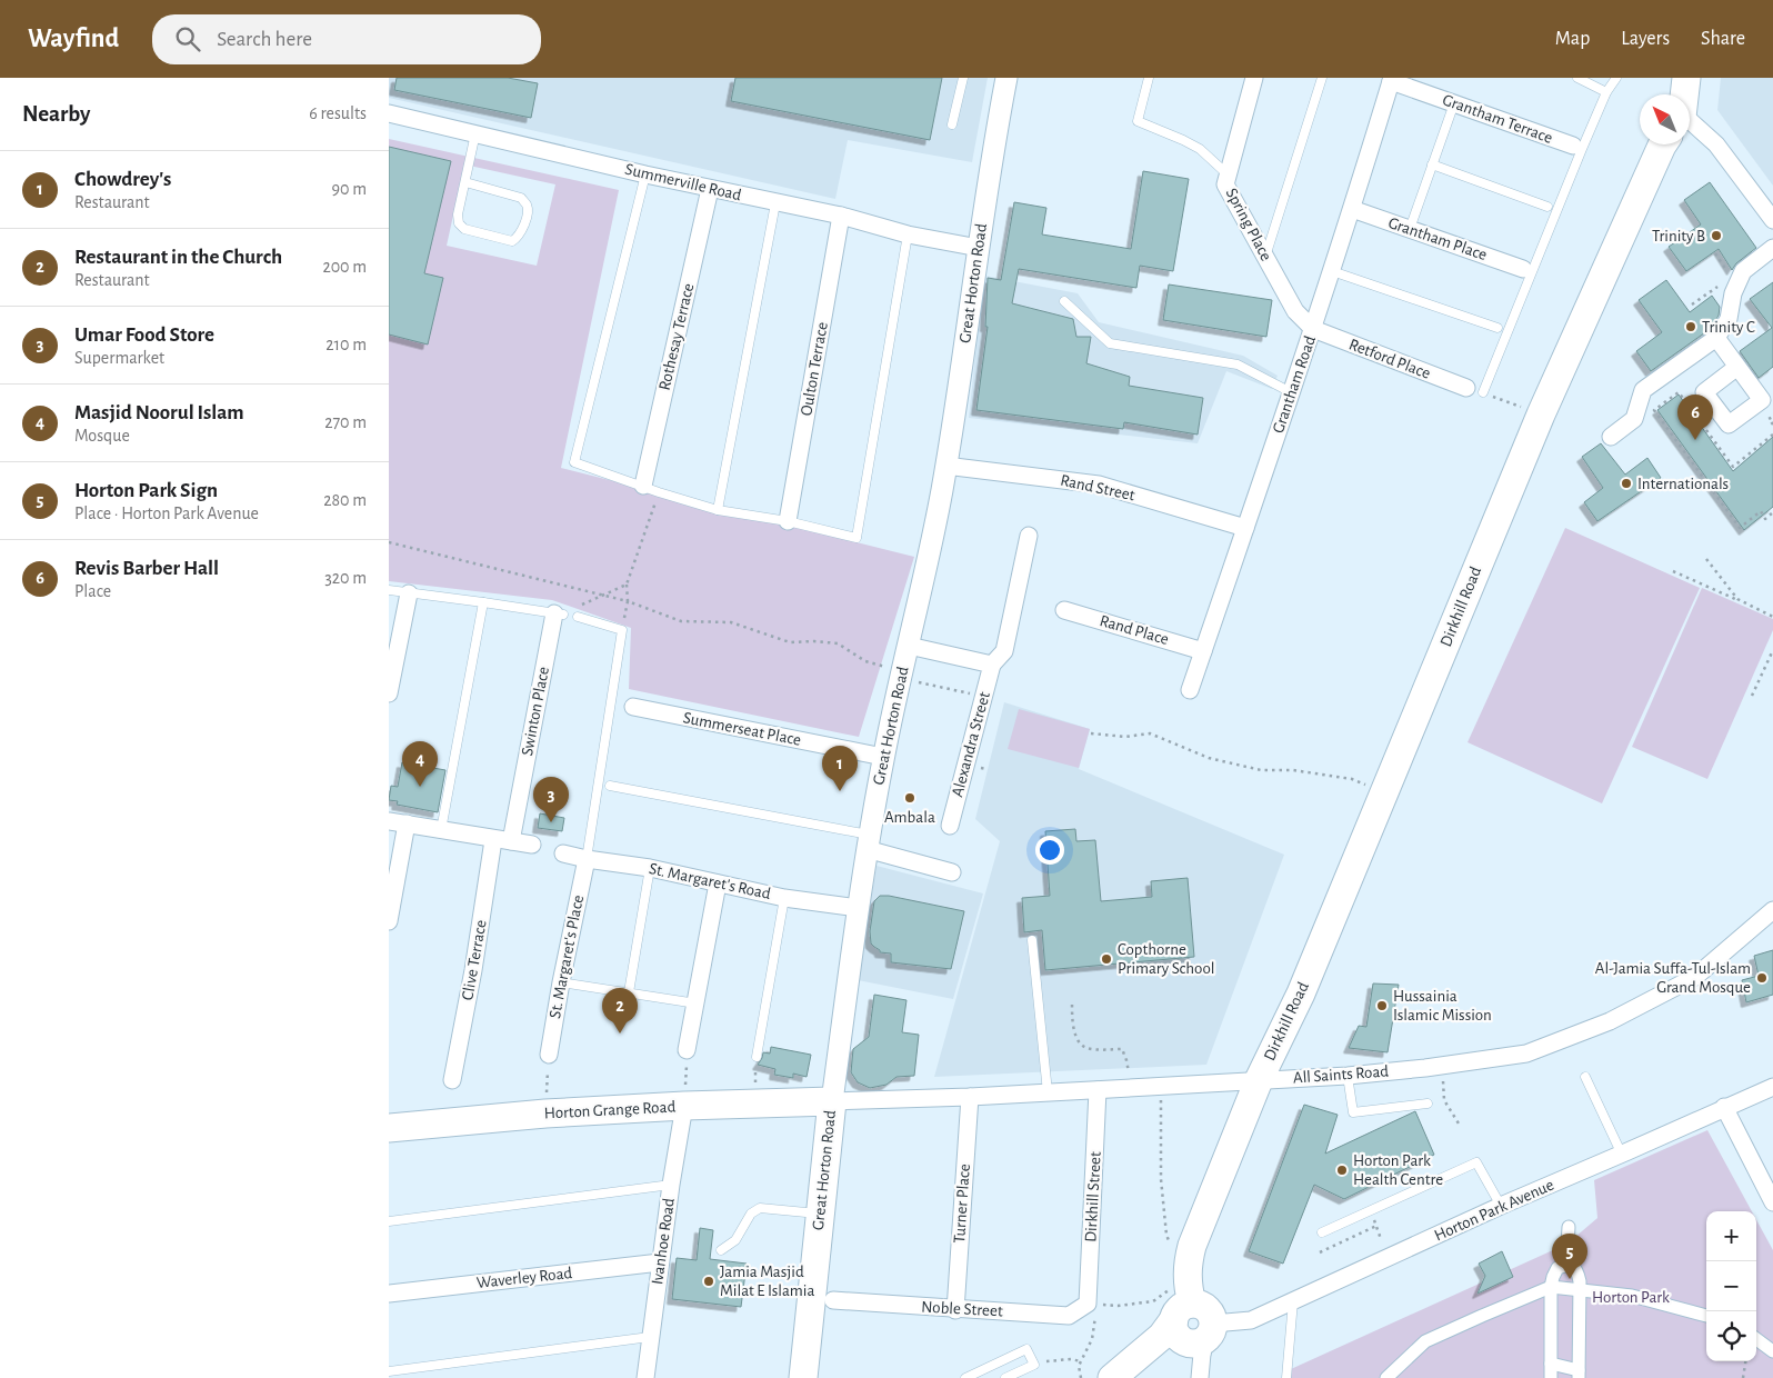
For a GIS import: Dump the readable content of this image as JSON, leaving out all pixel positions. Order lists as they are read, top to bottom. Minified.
{"streets":{"main road":["Great Horton Road","Dirkhill Road","Horton Grange Road"],"street":["Grantham Terrace","Summerville Road","Spring Place","Grantham Place","Rothesay Terrace","Retford Place","Oulton Terrace","Grantham Road","Rand Street","Rand Place","Swinton Place","Summerseat Place","Alexandra Street","St. Margaret's Road","St. Margaret's Place","Clive Terrace","All Saints Road","Dirkhill Street","Turner Place","Horton Park Avenue","Ivanhoe Road","Waverley Road","Noble Street"]},"crossings":[["Grantham Terrace","Grantham Road"],["Summerville Road","Great Horton Road"],["Summerville Road","Rothesay Terrace"],["Summerville Road","Oulton Terrace"],["Spring Place","Retford Place"],["Spring Place","Grantham Road"],["Grantham Place","Grantham Road"],["Great Horton Road","Rand Street"],["Great Horton Road","Summerseat Place"],["Great Horton Road","St. Margaret's Road"],["Great Horton Road","All Saints Road"],["Great Horton Road","Horton Grange Road"],["Retford Place","Grantham Road"],["Grantham Road","Rand Street"],["Grantham Road","Rand Place"],["Dirkhill Road","All Saints Road"],["Dirkhill Road","Horton Park Avenue"],["St. Margaret's Road","St. Margaret's Place"],["All Saints Road","Horton Grange Road"],["All Saints Road","Dirkhill Street"],["All Saints Road","Turner Place"],["Horton Grange Road","Ivanhoe Road"],["Dirkhill Street","Noble Street"],["Turner Place","Noble Street"],["Ivanhoe Road","Waverley Road"]],"parks":["Horton Park"],"places":["Trinity B","Trinity C","Internationals","Ambala","Copthorne Primary School","Al-Jamia Suffa-Tul-Islam Grand Mosque","Hussainia Islamic Mission","Horton Park Health Centre","Jamia Masjid Milat E Islamia"],"north":"top left","page":{"header":"Wayfind","search":"Search here","nav":["Map","Layers","Share"],"heading":["Nearby","6 results"],"list":[{"mark":"1","name":"Chowdrey's","note":"Restaurant","value":"90 m"},{"mark":"2","name":"Restaurant in the Church","note":"Restaurant","value":"200 m"},{"mark":"3","name":"Umar Food Store","note":"Supermarket","value":"210 m"},{"mark":"4","name":"Masjid Noorul Islam","note":"Mosque","value":"270 m"},{"mark":"5","name":"Horton Park Sign","note":"Place · Horton Park Avenue","value":"280 m"},{"mark":"6","name":"Revis Barber Hall","note":"Place","value":"320 m"}],"pins":["6","4","1","3","2","5"],"map_buttons":["+","−"]}}
